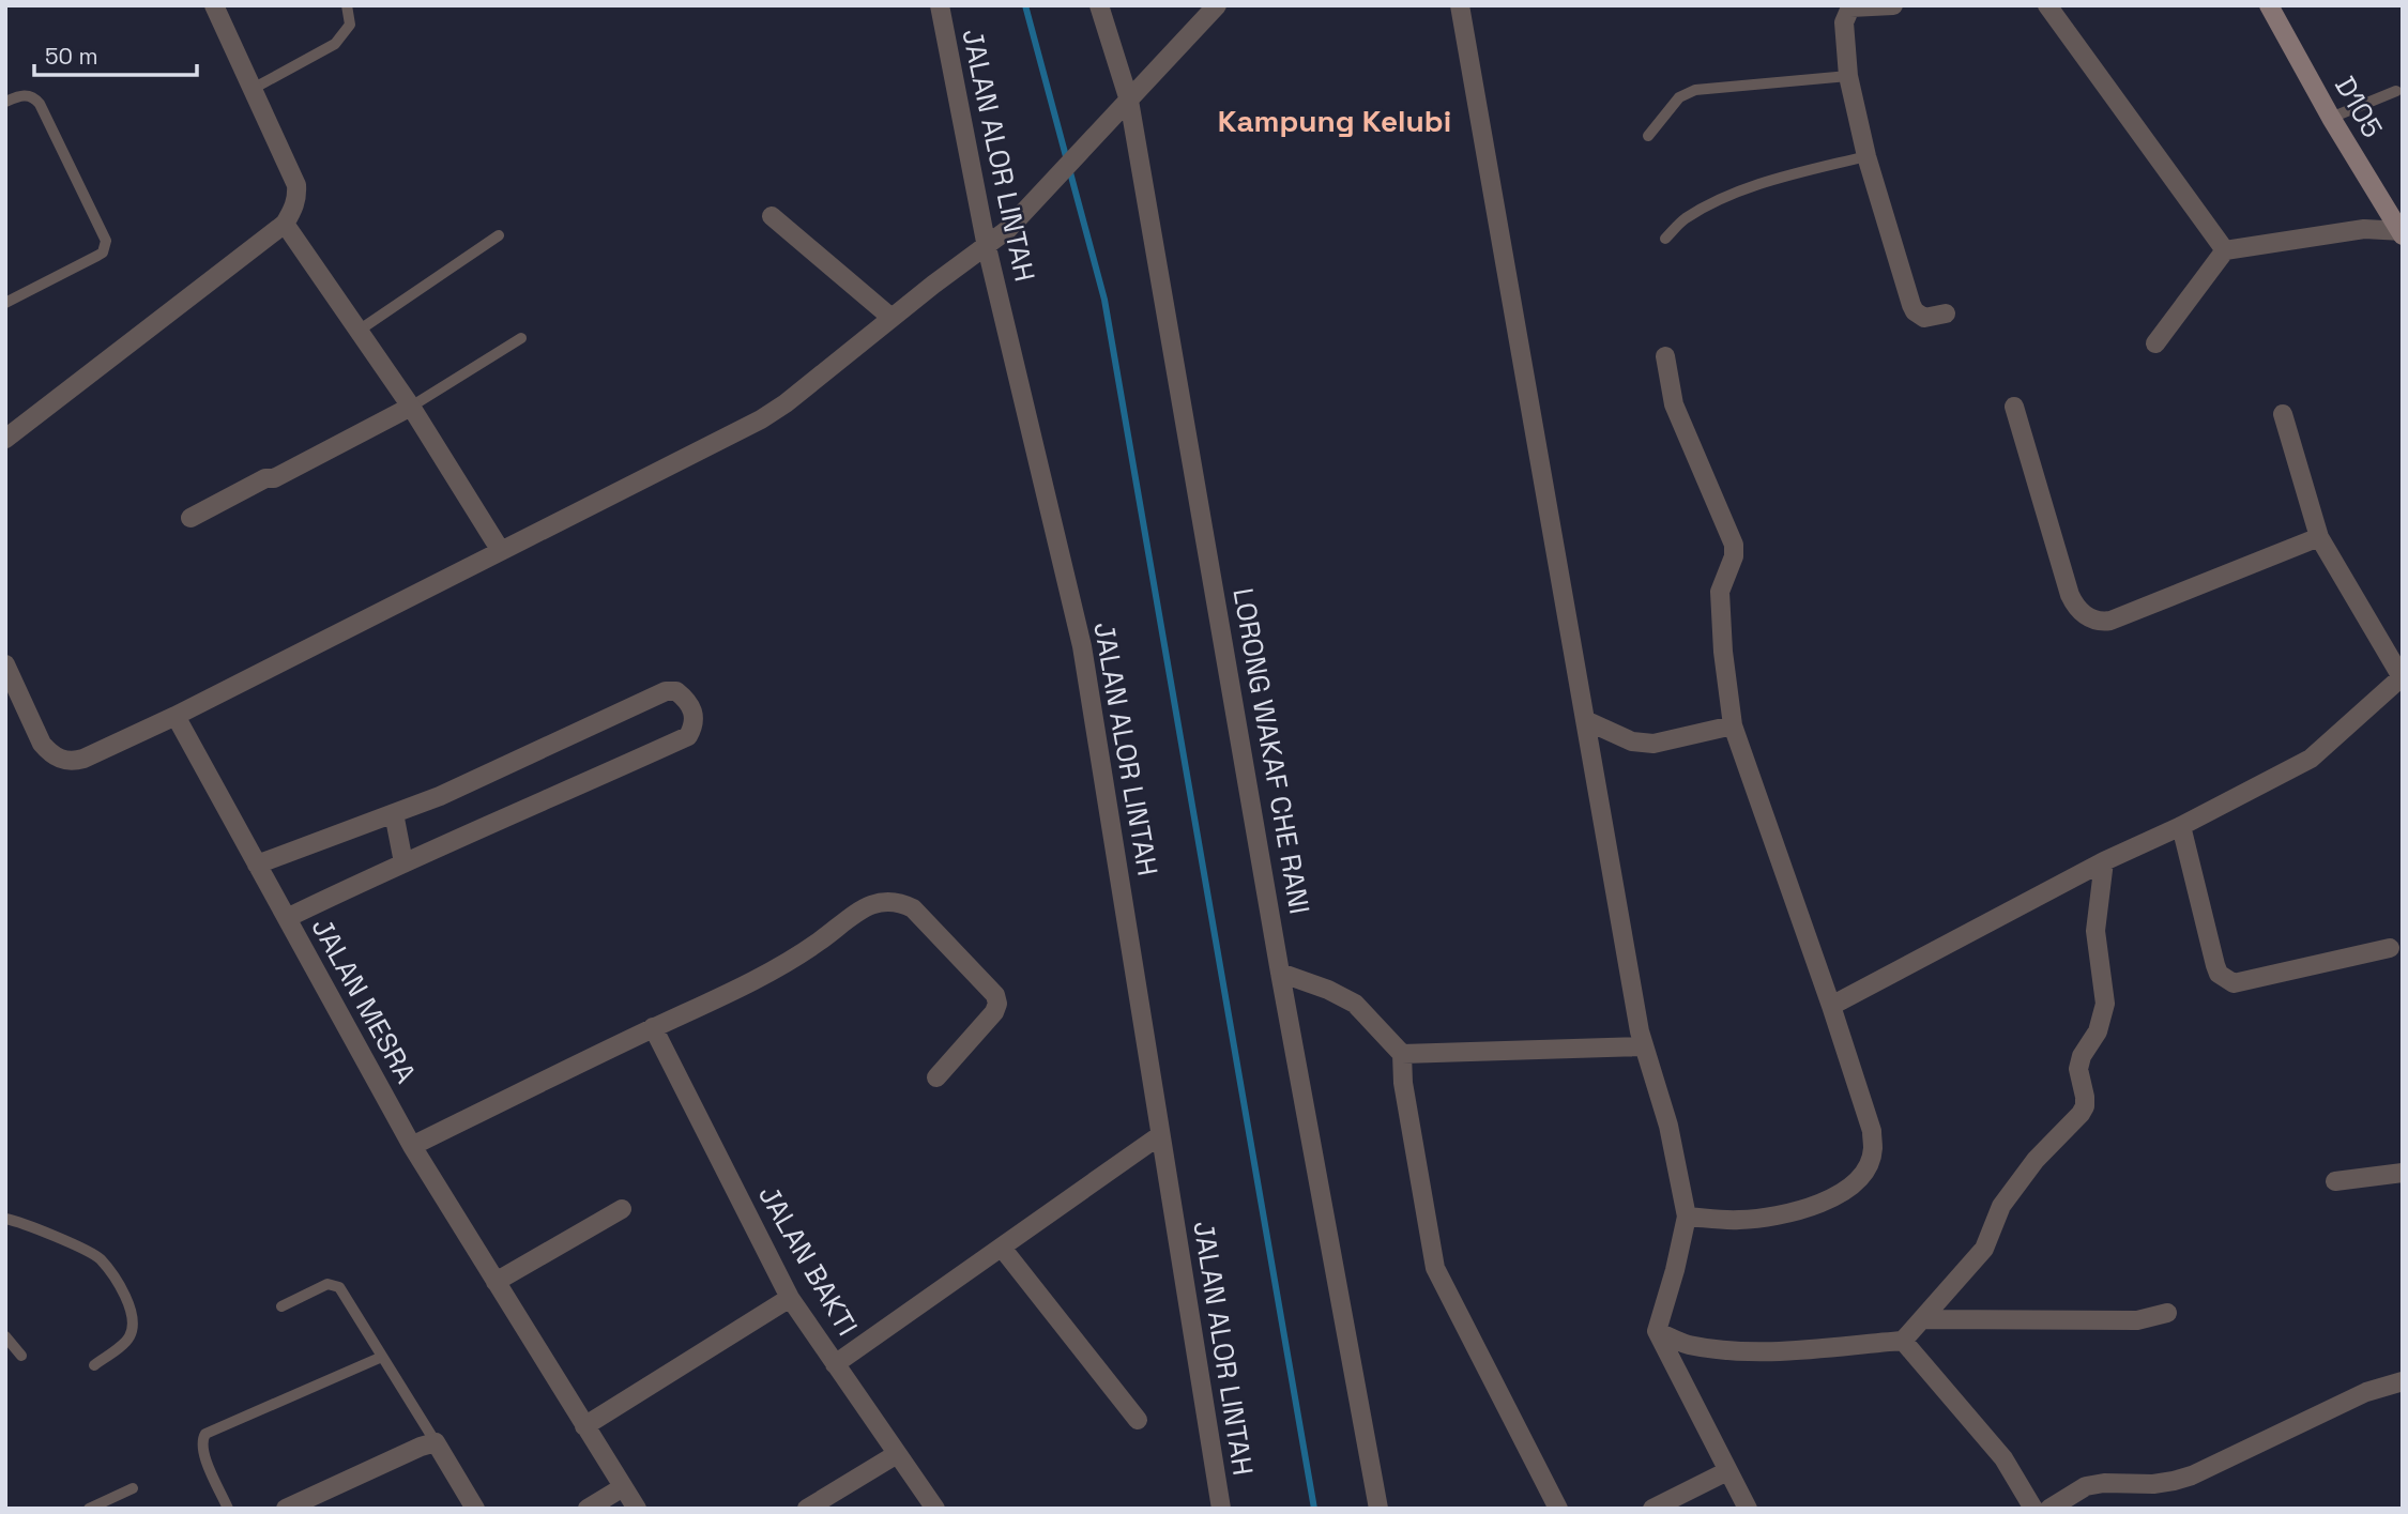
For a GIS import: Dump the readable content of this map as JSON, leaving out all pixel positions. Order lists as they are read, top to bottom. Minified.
{"streets":{"street":["D105","JALAN ALOR LINTAH","LORONG WAKAF CHE RANI","JALAN MESRA","JALAN BAKTI"]},"districts":["Kampung Kelubi"],"scale_bar":"50 m"}
